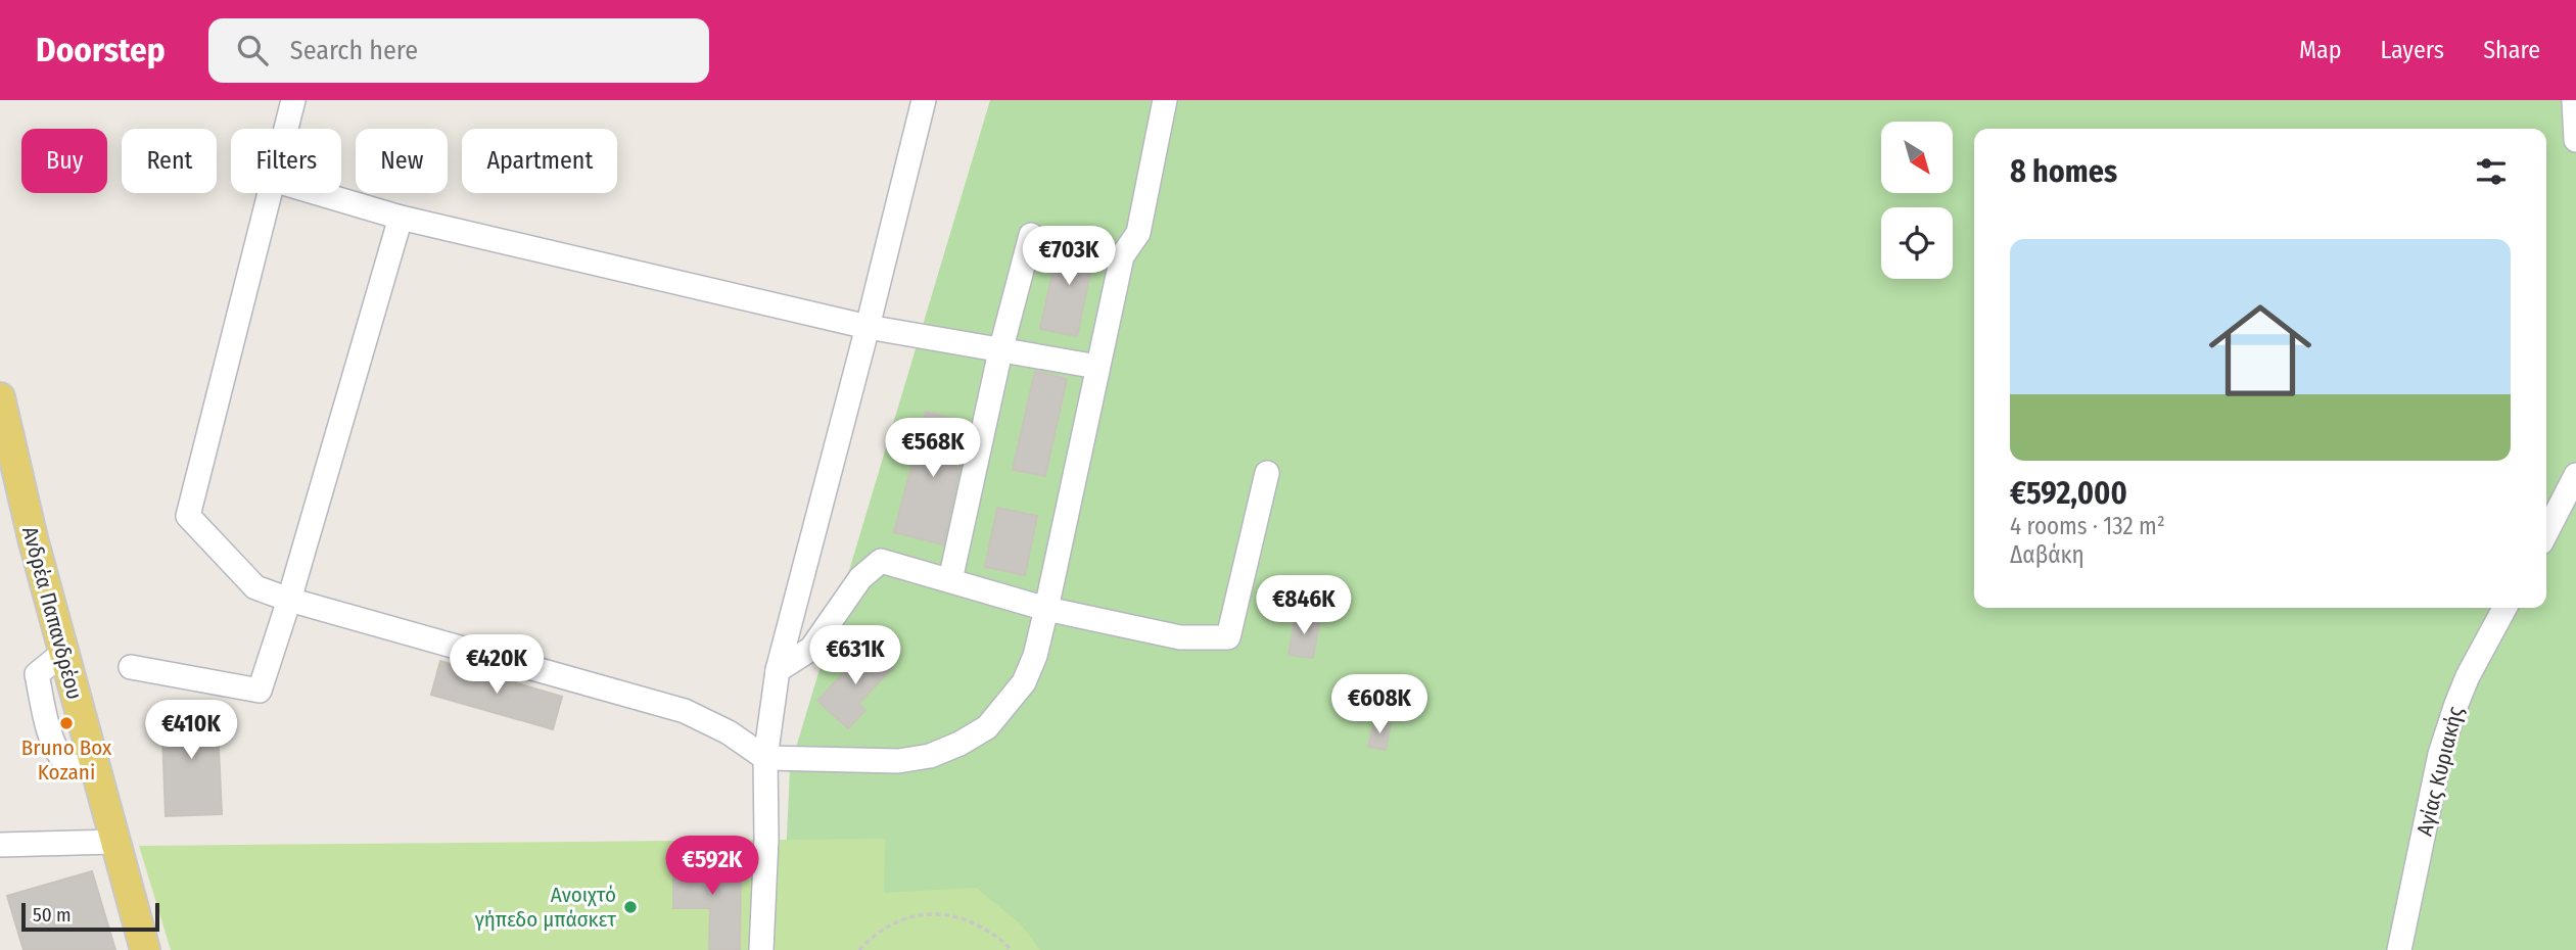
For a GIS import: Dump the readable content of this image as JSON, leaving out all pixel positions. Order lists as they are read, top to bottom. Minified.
{"streets":{"main road":["Ανδρέα Παπανδρέου"],"street":["Αγίας Κυριακής"]},"places":["Bruno Box Kozani","Ανοιχτό γήπεδο μπάσκετ"],"scale_bar":"50 m","north":"bottom right","page":{"header":"Doorstep","search":"Search here","nav":["Map","Layers","Share"],"chip":["Buy","Rent","Filters","New","Apartment"],"heading":"8 homes","list":[{"name":"€592,000","note":"4 rooms · 132 m² · Δαβάκη"}],"price":["€703K","€568K","€846K","€631K","€420K","€608K","€410K","€592K"],"scale":"50 m"}}
